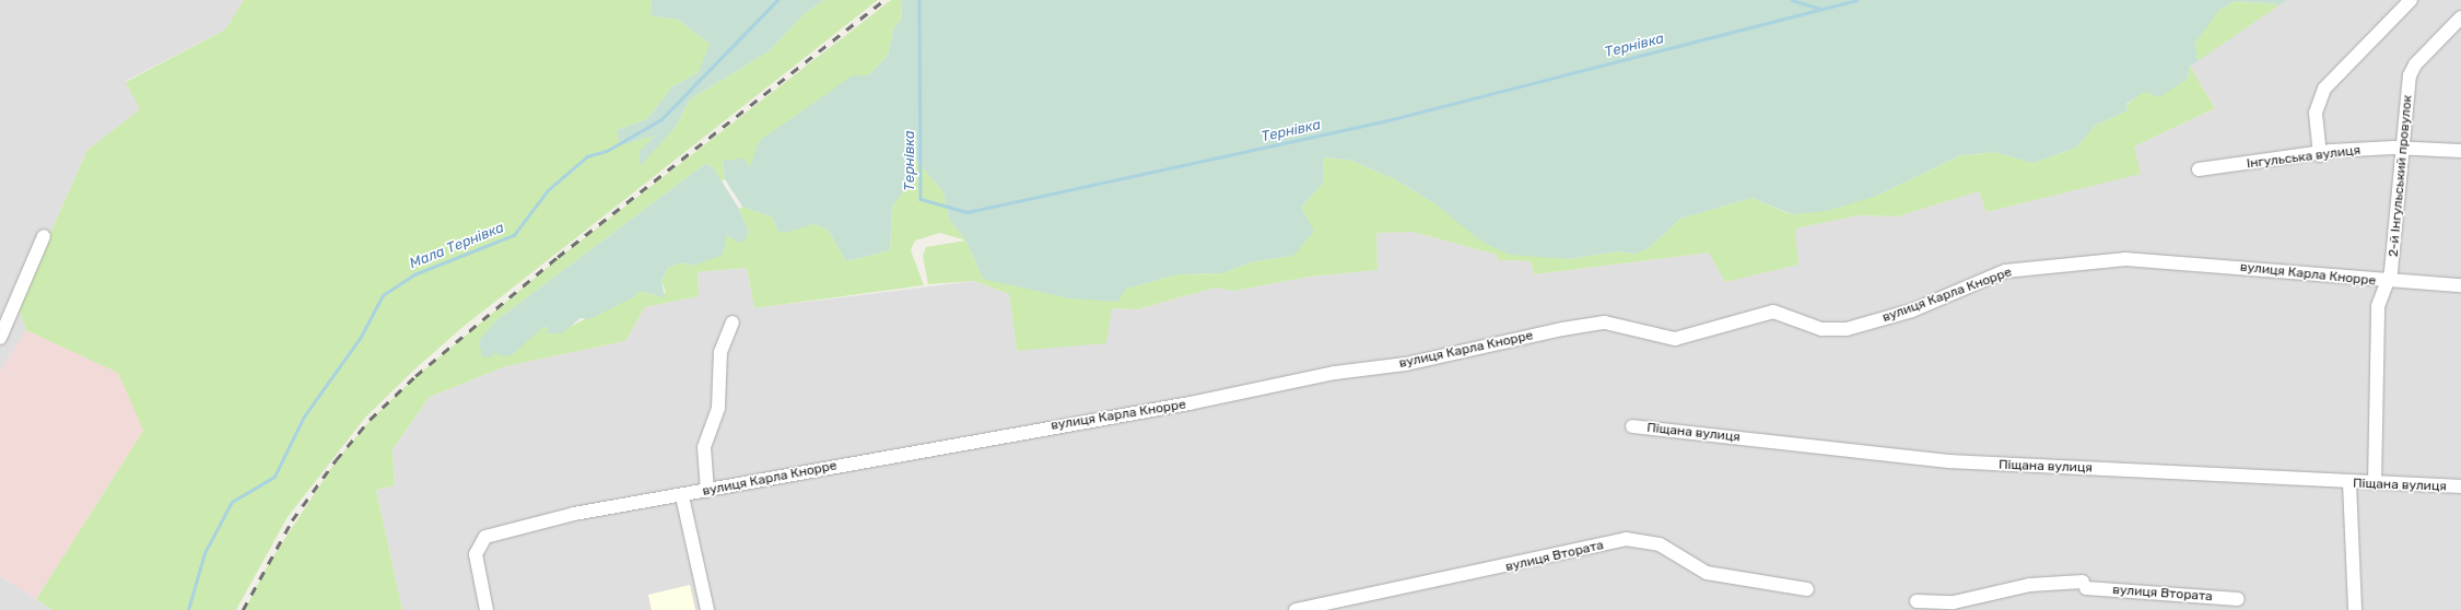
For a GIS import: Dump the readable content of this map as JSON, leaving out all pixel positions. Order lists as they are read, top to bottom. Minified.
{"streets":{"street":["Інгульська вулиця","2-й Інгульський провулок","вулиця Карла Кнорре","Піщана вулиця","вулиця Втората"]},"crossings":[["Інгульська вулиця","2-й Інгульський провулок"],["2-й Інгульський провулок","вулиця Карла Кнорре"],["2-й Інгульський провулок","Піщана вулиця"]],"water":["Тернівка","Мала Тернівка"]}
